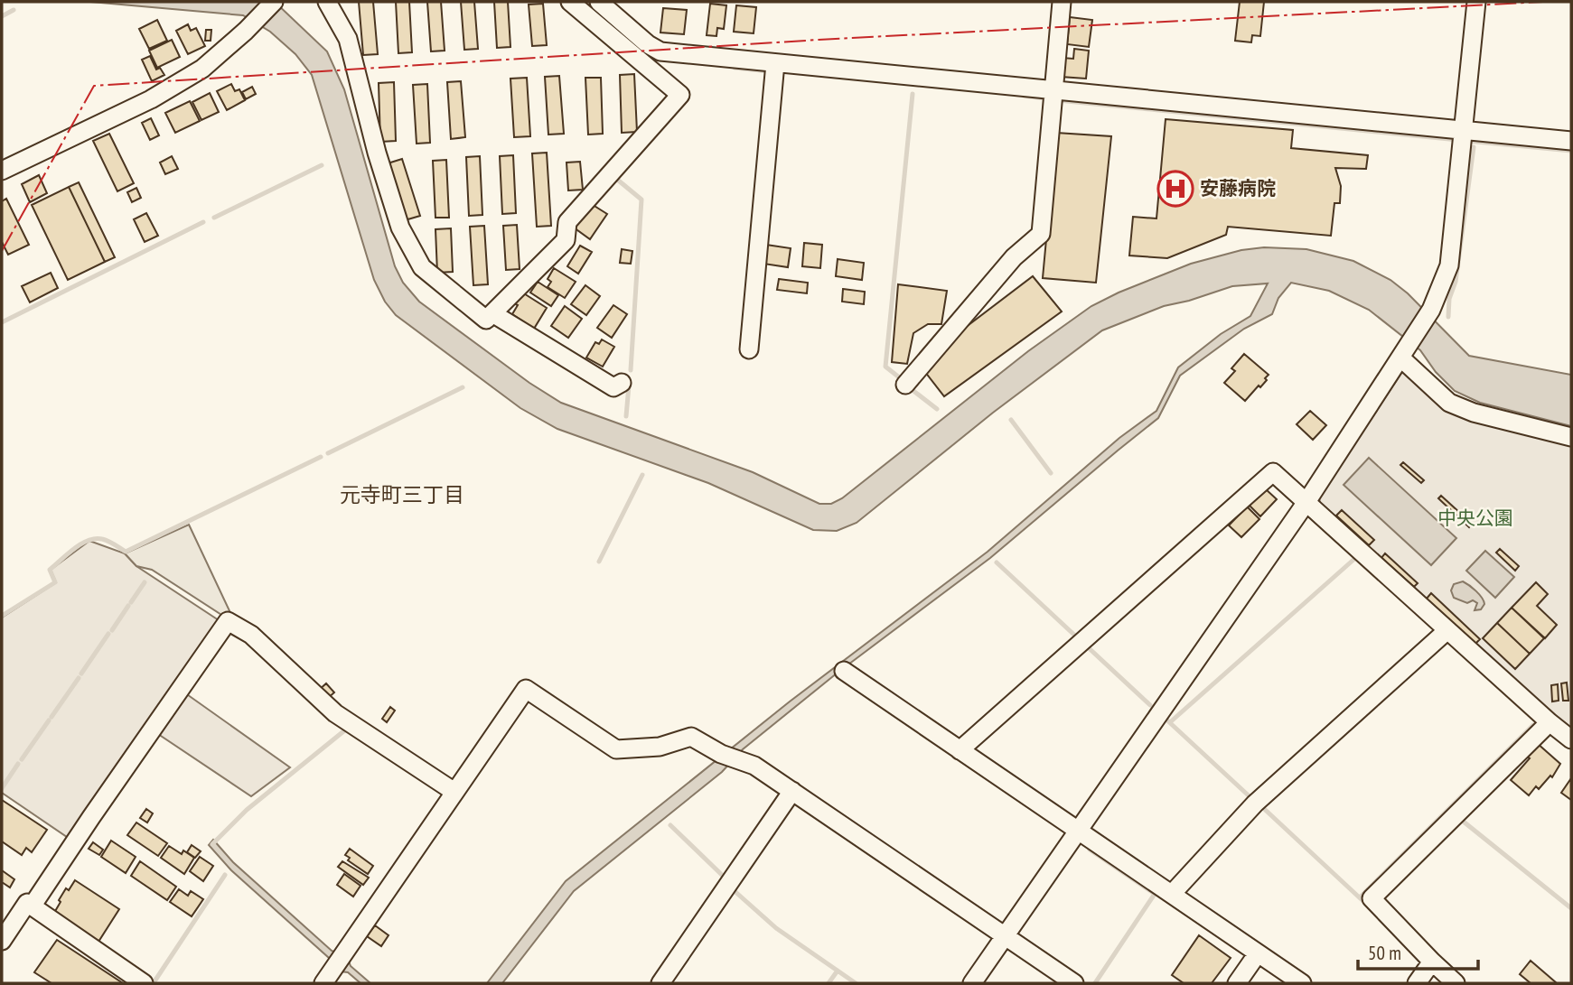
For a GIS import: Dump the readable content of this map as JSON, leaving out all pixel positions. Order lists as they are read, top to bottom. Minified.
{"districts":["元寺町三丁目"],"parks":["中央公園"],"places":{"hospital":["安藤病院"]},"scale_bar":"50 m"}
